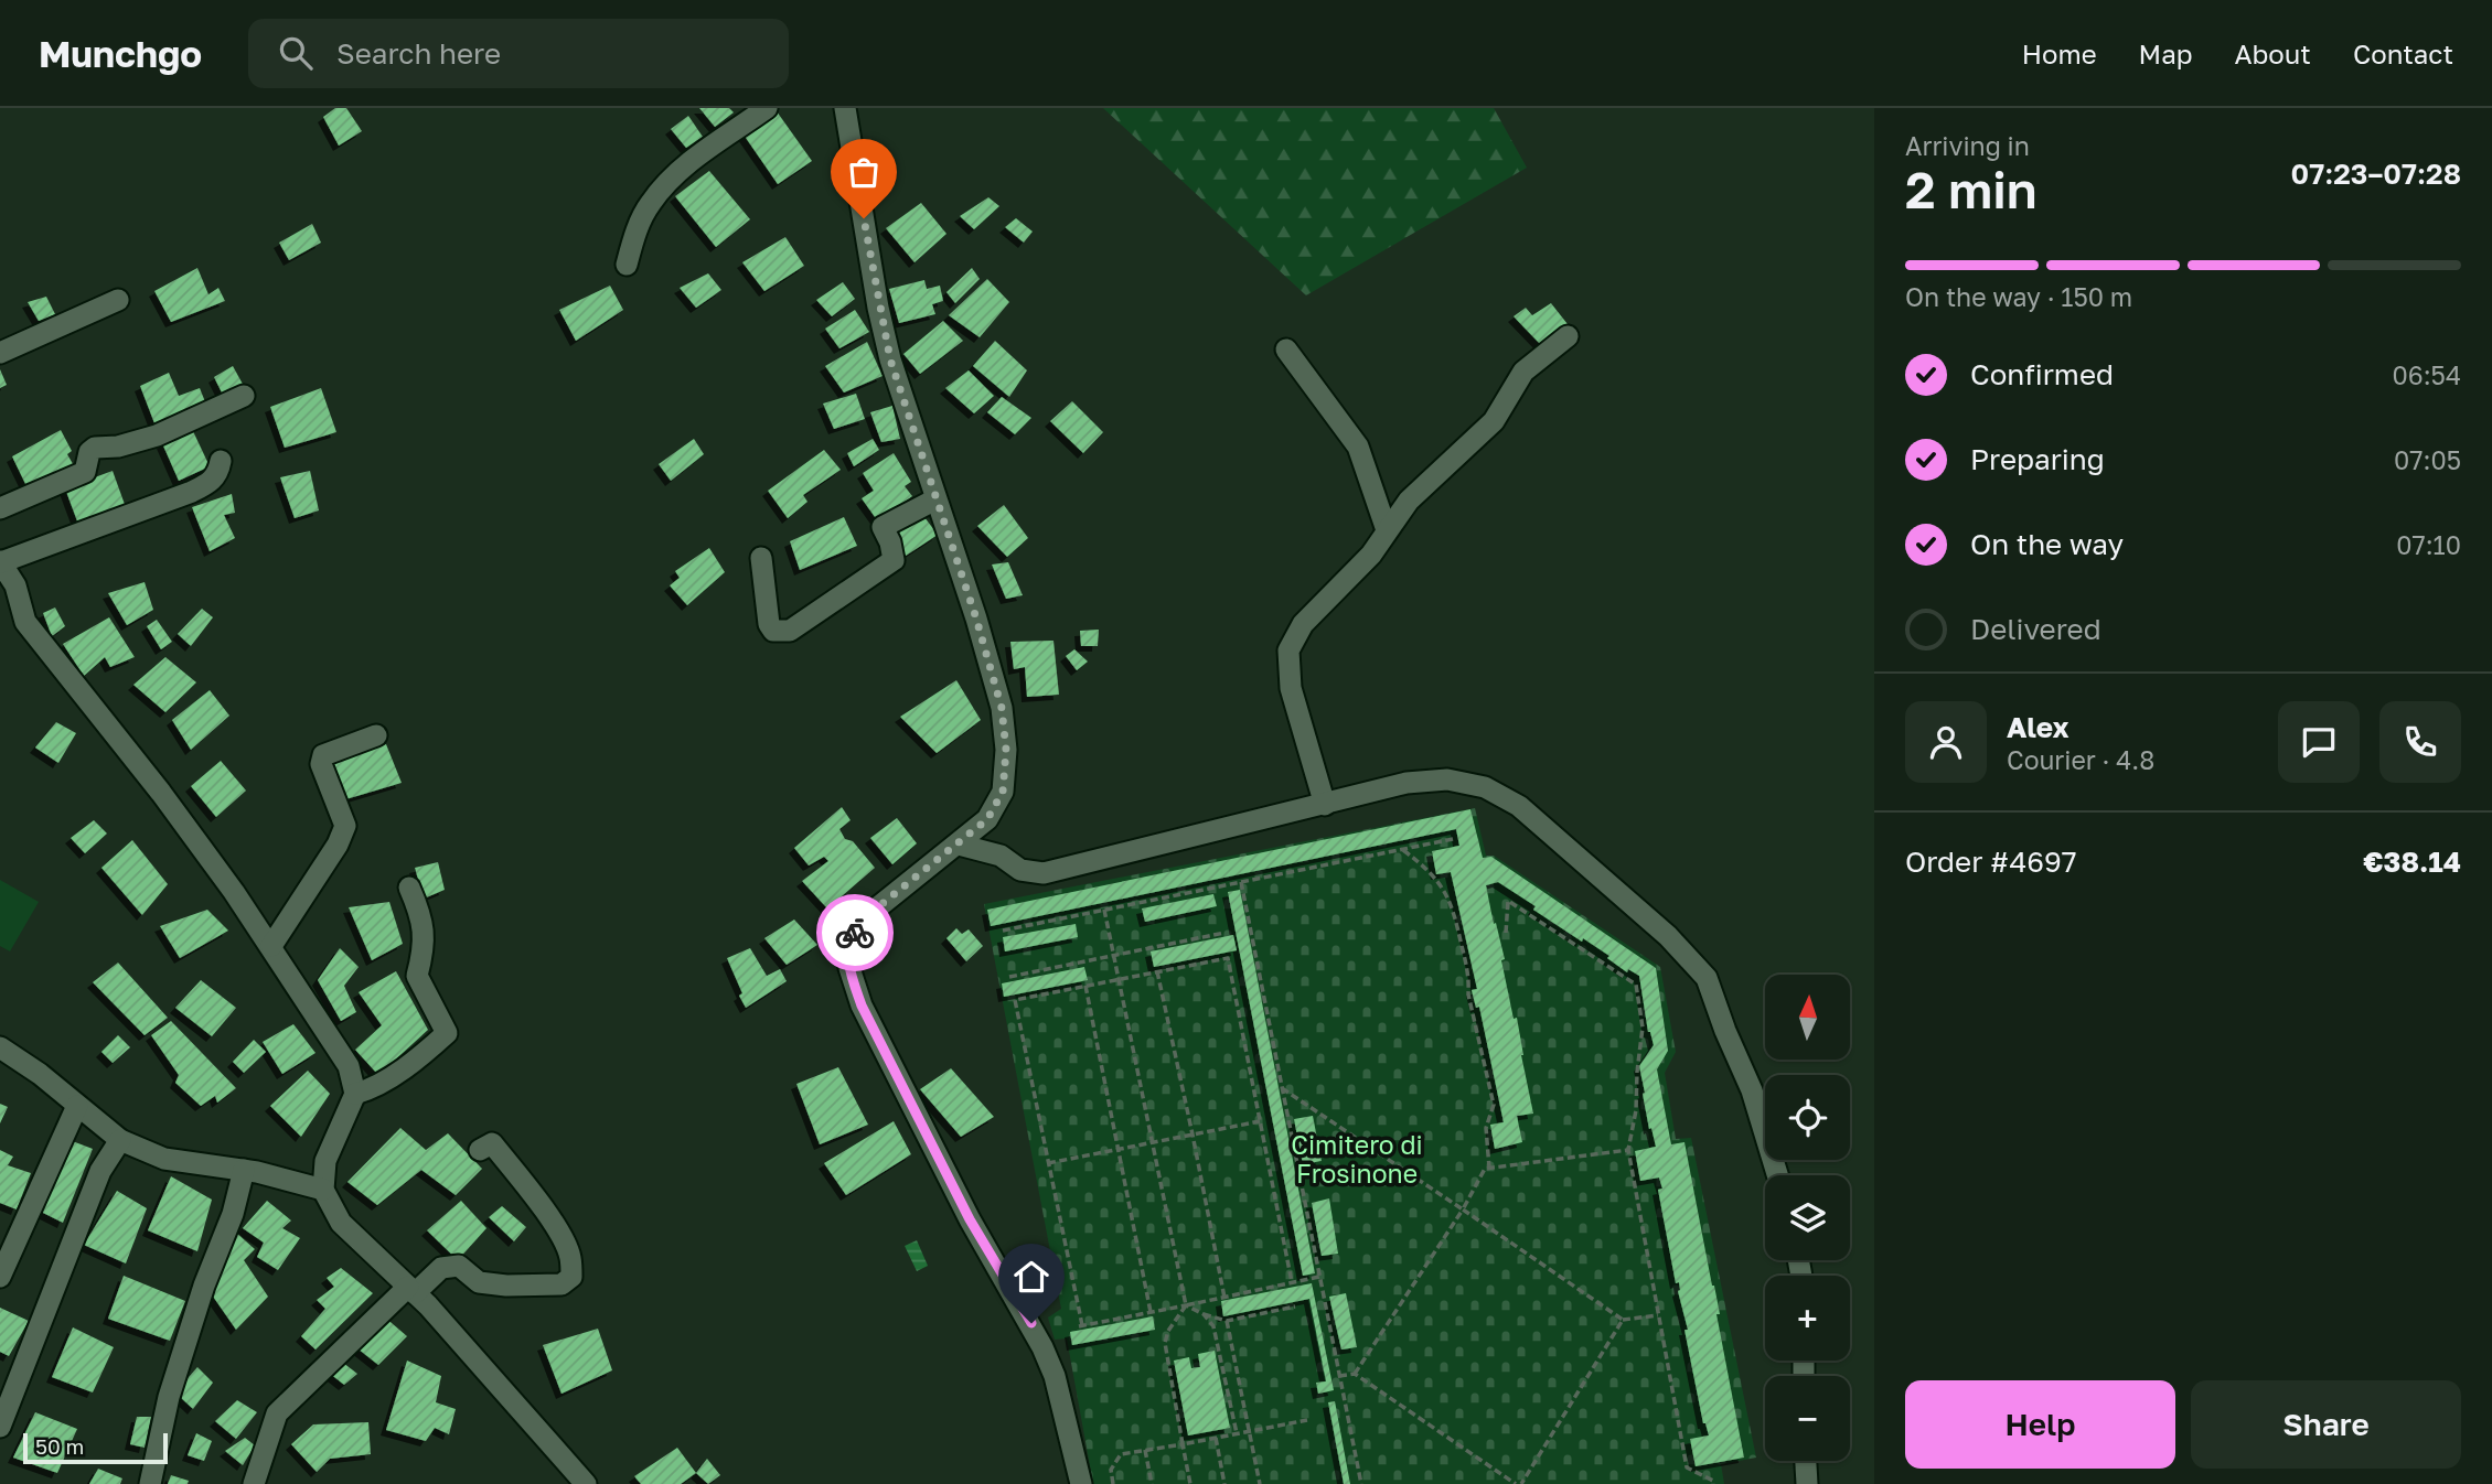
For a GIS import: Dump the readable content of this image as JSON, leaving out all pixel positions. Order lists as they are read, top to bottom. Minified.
{"parks":["Cimitero di Frosinone"],"scale_bar":"50 m","north":"top","page":{"header":"Munchgo","search":"Search here","nav":["Home","Map","About","Contact"],"heading":["2 min","Arriving in","07:23–07:28"],"panel":["Alex","Courier · 4.8","Order #4697","€38.14"],"bar":"On the way · 150 m","list":[["Confirmed","06:54"],["Preparing","07:05"],["On the way","07:10"],"Delivered"],"map_buttons":["+","−"],"buttons":["Help","Share"],"scale":"50 m"}}
